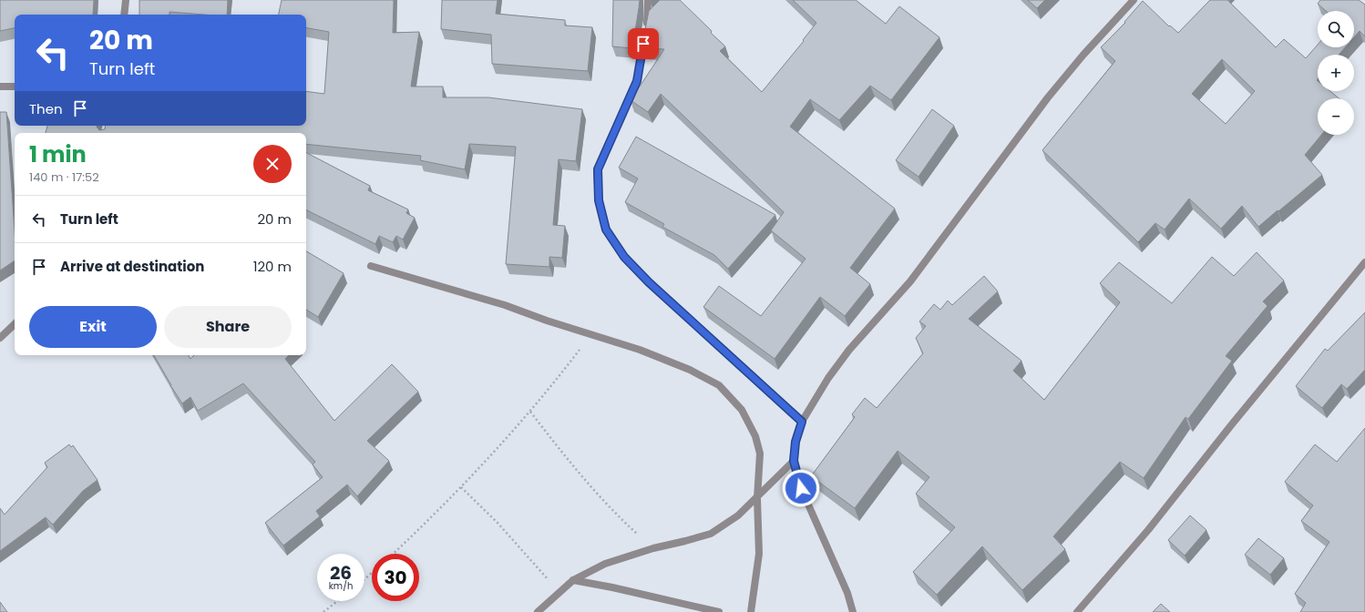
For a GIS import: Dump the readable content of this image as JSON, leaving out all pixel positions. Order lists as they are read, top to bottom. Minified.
{"page":{"map_buttons":["+","−"],"turn":["20 m","Turn left"],"then":"Then","heading":["1 min","140 m · 17:52"],"list":[{"name":"Turn left","value":"20 m"},{"name":"Arrive at destination","value":"120 m"}],"buttons":["Exit","Share"],"speed":"26 km/h","limit":"30"}}
